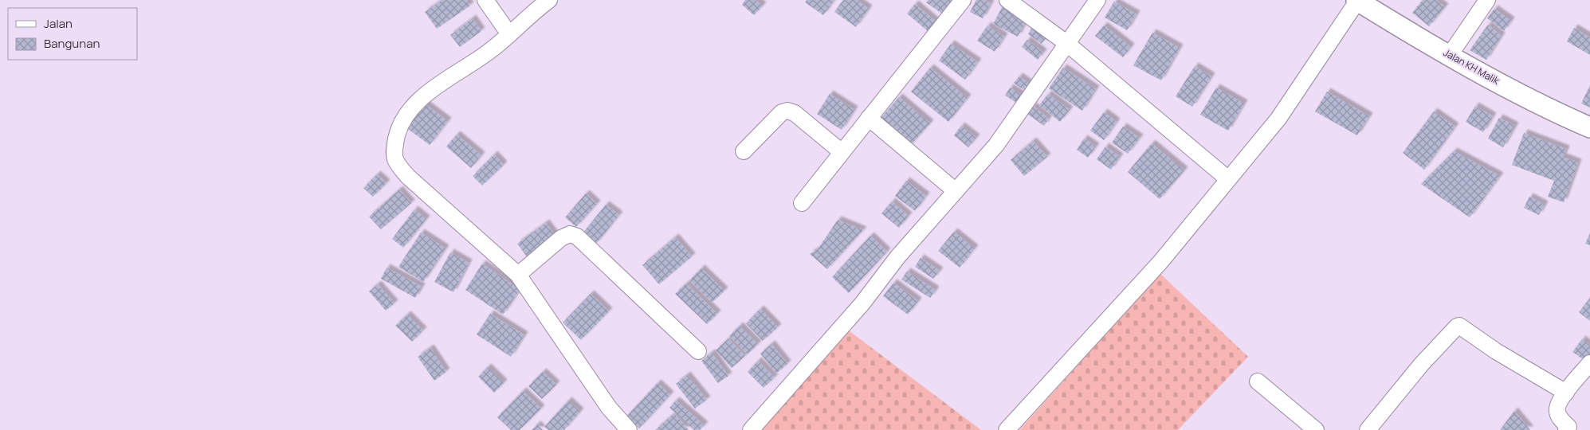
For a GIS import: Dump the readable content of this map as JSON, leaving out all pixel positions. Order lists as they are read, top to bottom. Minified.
{"streets":{"street":["Jalan KH Malik"]},"legend":["Jalan","Bangunan"]}
